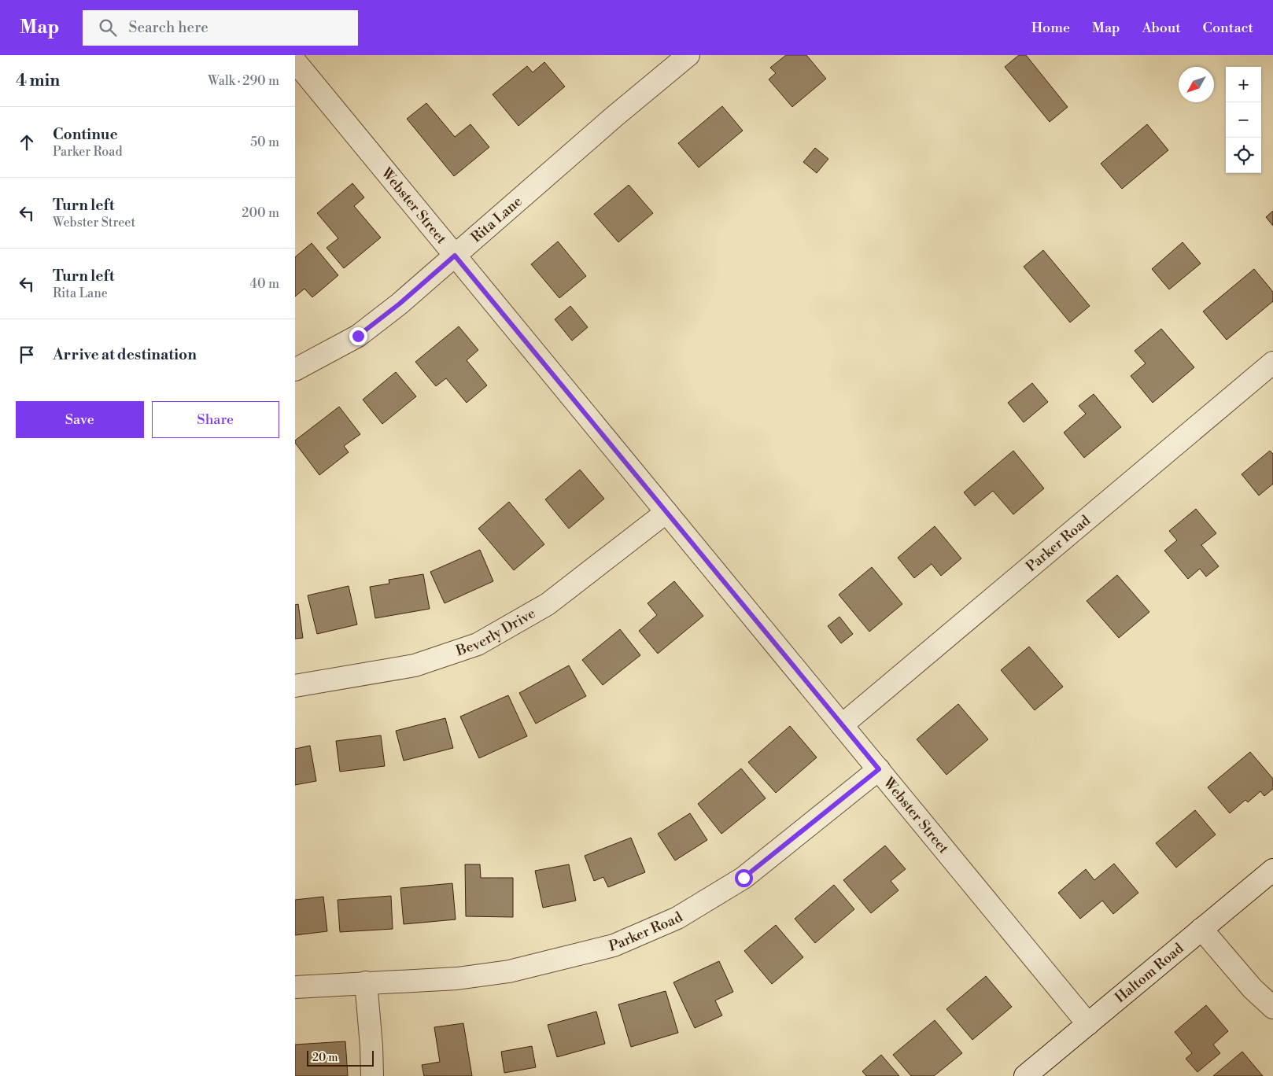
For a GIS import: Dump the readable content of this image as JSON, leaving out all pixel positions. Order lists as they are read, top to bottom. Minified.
{"streets":{"street":["Webster Street","Rita Lane","Parker Road","Beverly Drive","Haltom Road"]},"crossings":[["Webster Street","Rita Lane"],["Webster Street","Parker Road"],["Webster Street","Beverly Drive"],["Webster Street","Haltom Road"]],"scale_bar":"20 m","north":"bottom left","page":{"header":"Map","search":"Search here","nav":["Home","Map","About","Contact"],"heading":["4 min","Walk · 290 m"],"map_buttons":["+","−"],"list":[["Continue","Parker Road","50 m"],["Turn left","Webster Street","200 m"],["Turn left","Rita Lane","40 m"],"Arrive at destination"],"buttons":["Save","Share"],"scale":"20 m"}}
